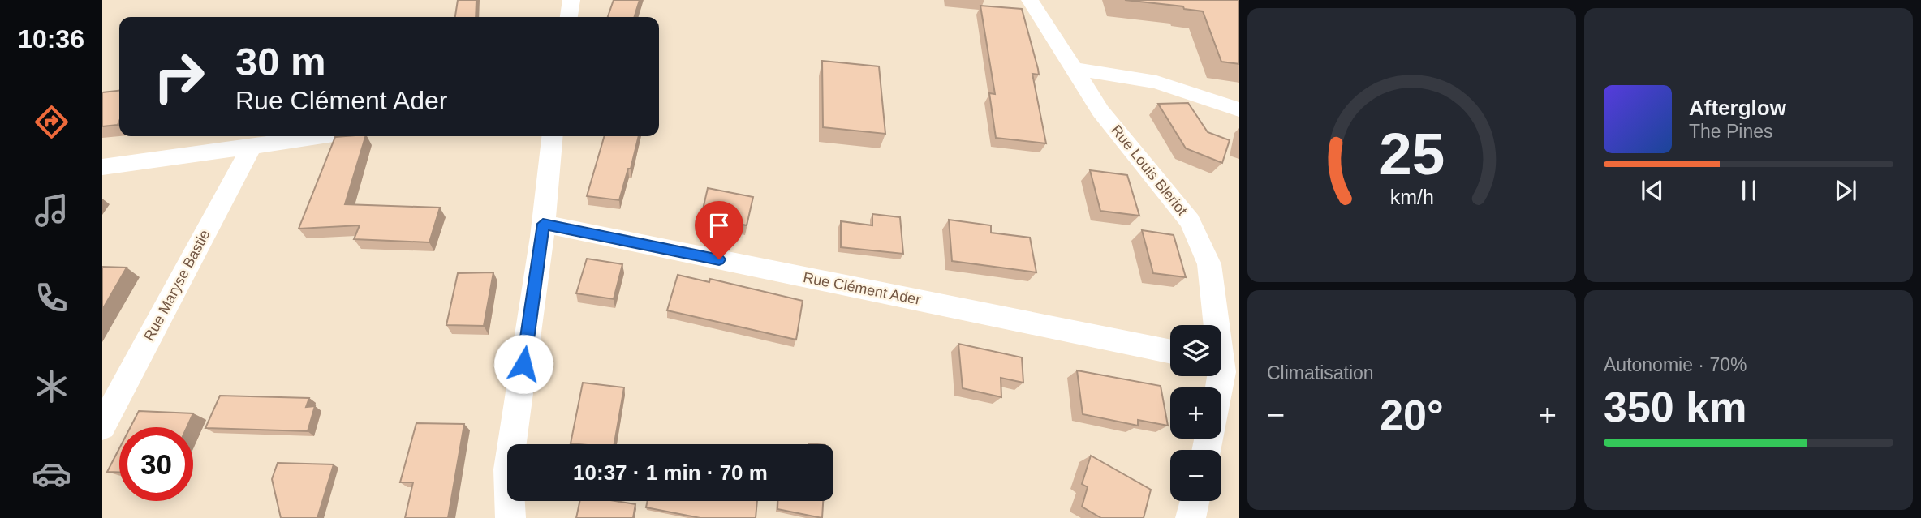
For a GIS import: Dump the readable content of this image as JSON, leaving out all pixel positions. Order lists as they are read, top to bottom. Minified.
{"streets":{"street":["Rue Louis Bleriot","Rue Maryse Bastie","Rue Clément Ader"]},"page":{"tabs":"10:36","turn":["30 m","Rue Clément Ader"],"song":["Afterglow","The Pines"],"tile":["Climatisation",["Autonomie · 70%","350 km"]],"map_buttons":["+","−"],"heat":["−","20°","+"],"limit":"30","trip":"10:37 · 1 min · 70 m","gauge":["25","km/h"]}}
